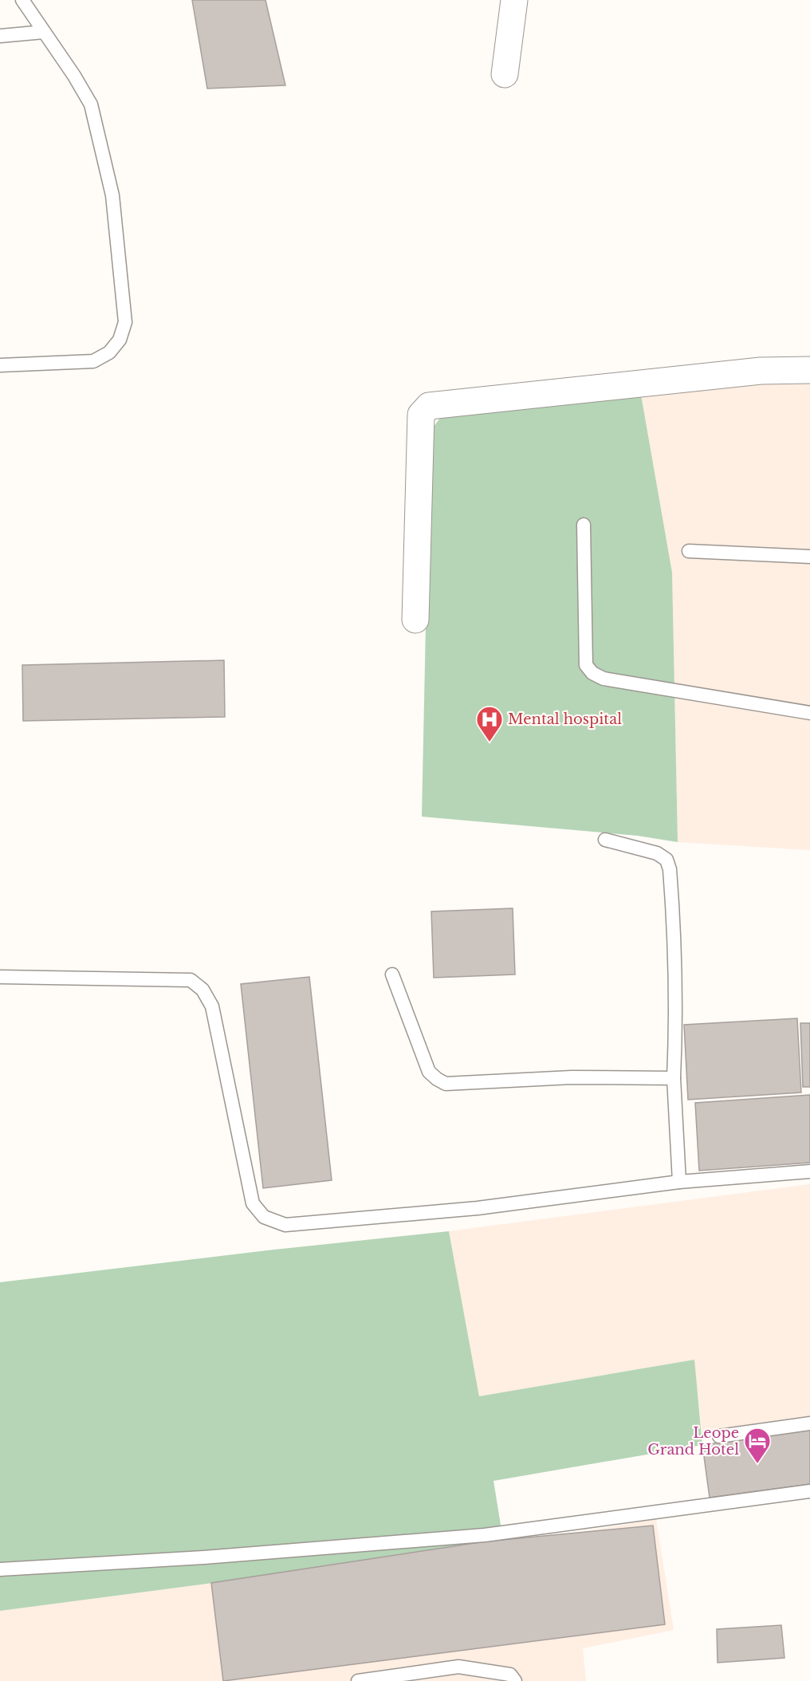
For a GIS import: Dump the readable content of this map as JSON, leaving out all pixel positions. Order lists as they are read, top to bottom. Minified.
{"places":{"hospital":["Mental hospital"],"hotel":["Leope Grand Hotel"]}}
